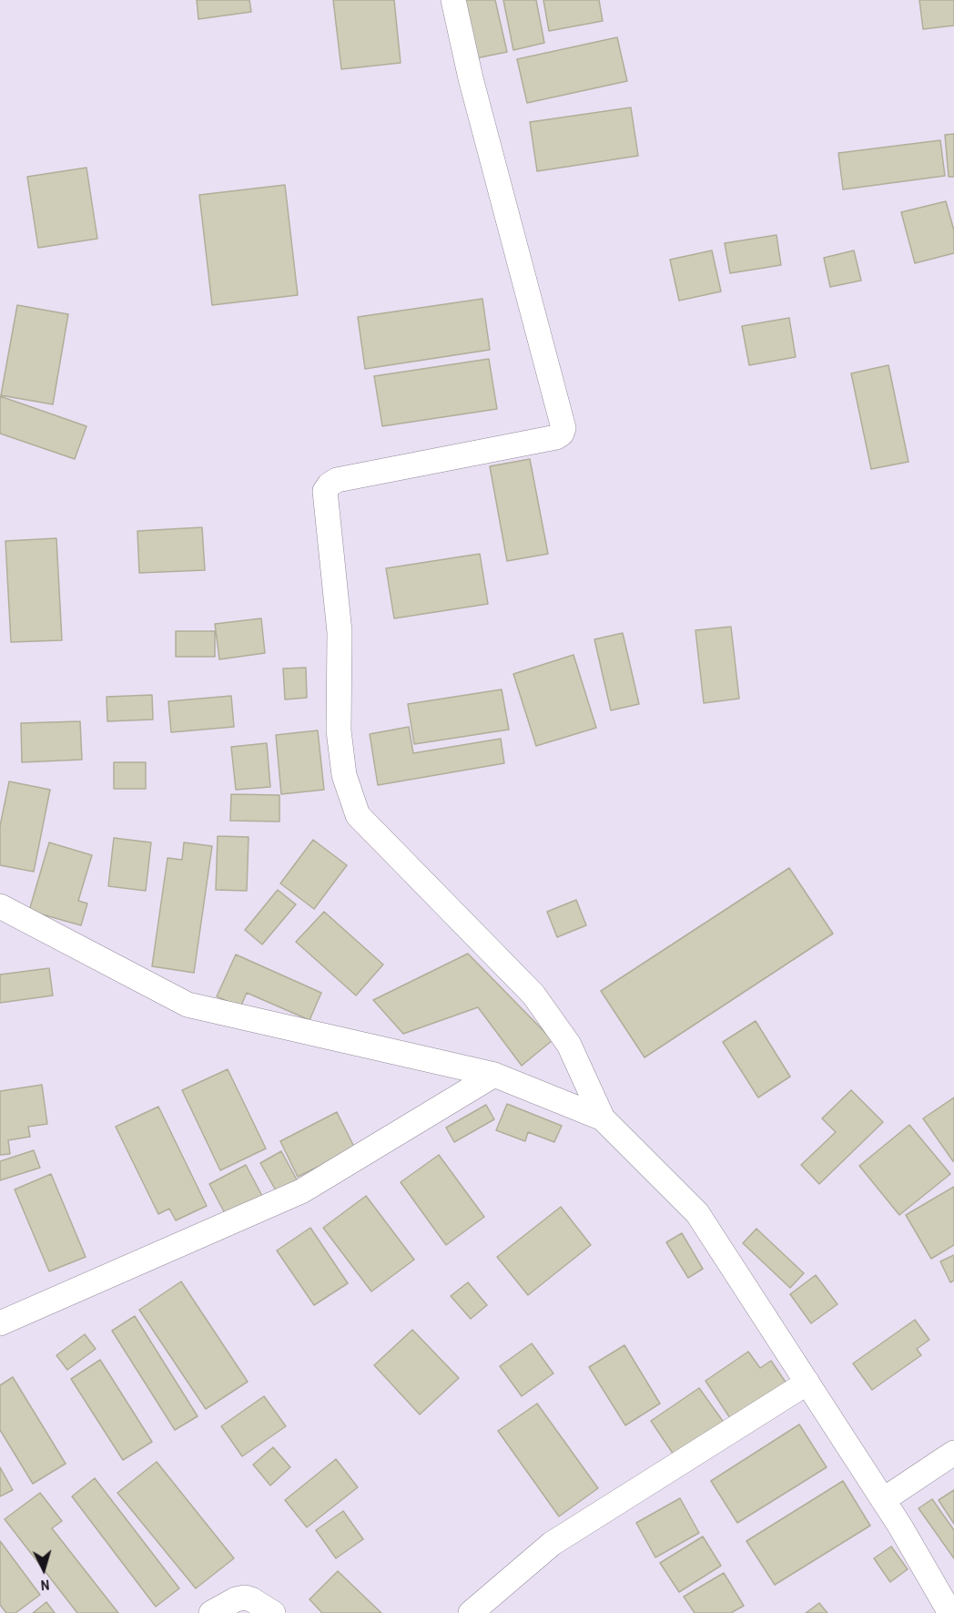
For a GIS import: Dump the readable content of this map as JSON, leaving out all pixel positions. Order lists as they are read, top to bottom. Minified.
{"north":"bottom"}
